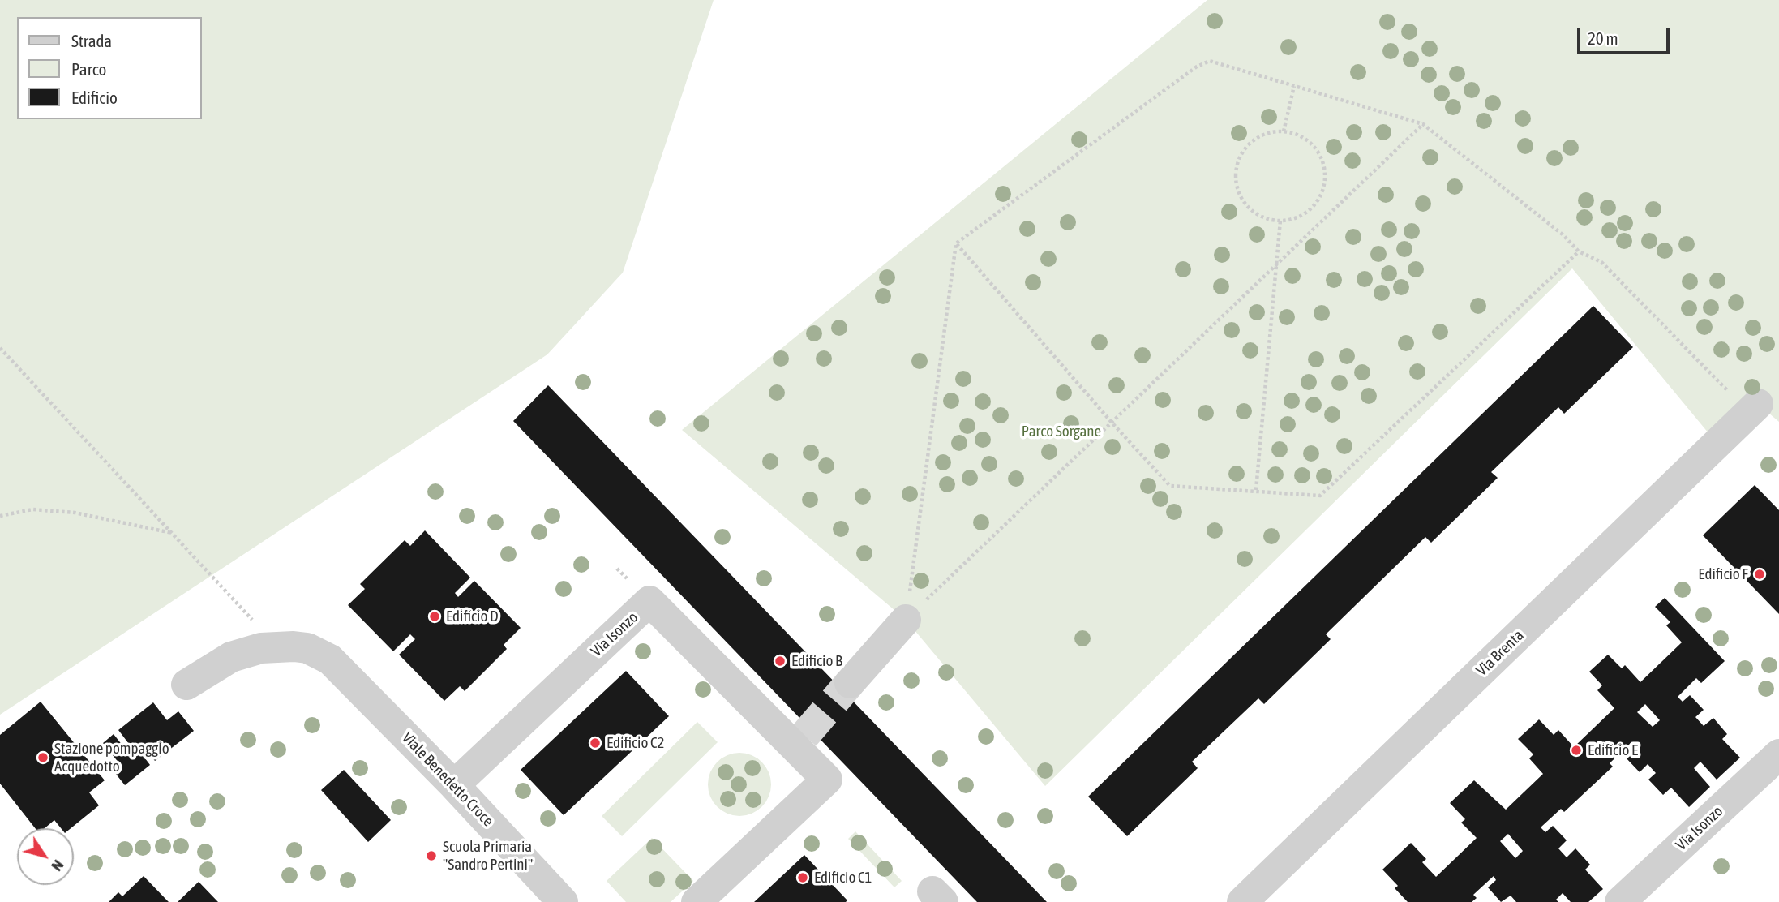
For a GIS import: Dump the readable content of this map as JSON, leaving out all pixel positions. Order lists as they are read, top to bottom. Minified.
{"streets":{"street":["Via Isonzo","Via Brenta","Viale Benedetto Croce"]},"crossings":[["Via Isonzo","Viale Benedetto Croce"]],"parks":["Parco Sorgane"],"places":["Edificio F","Edificio D","Edificio B","Edificio C2","Edificio E","Stazione pompaggio Acquedotto","Scuola Primaria \"Sandro Pertini\"","Edificio C1"],"legend":["Strada","Parco","Edificio"],"scale_bar":"20 m","north":"bottom right"}
